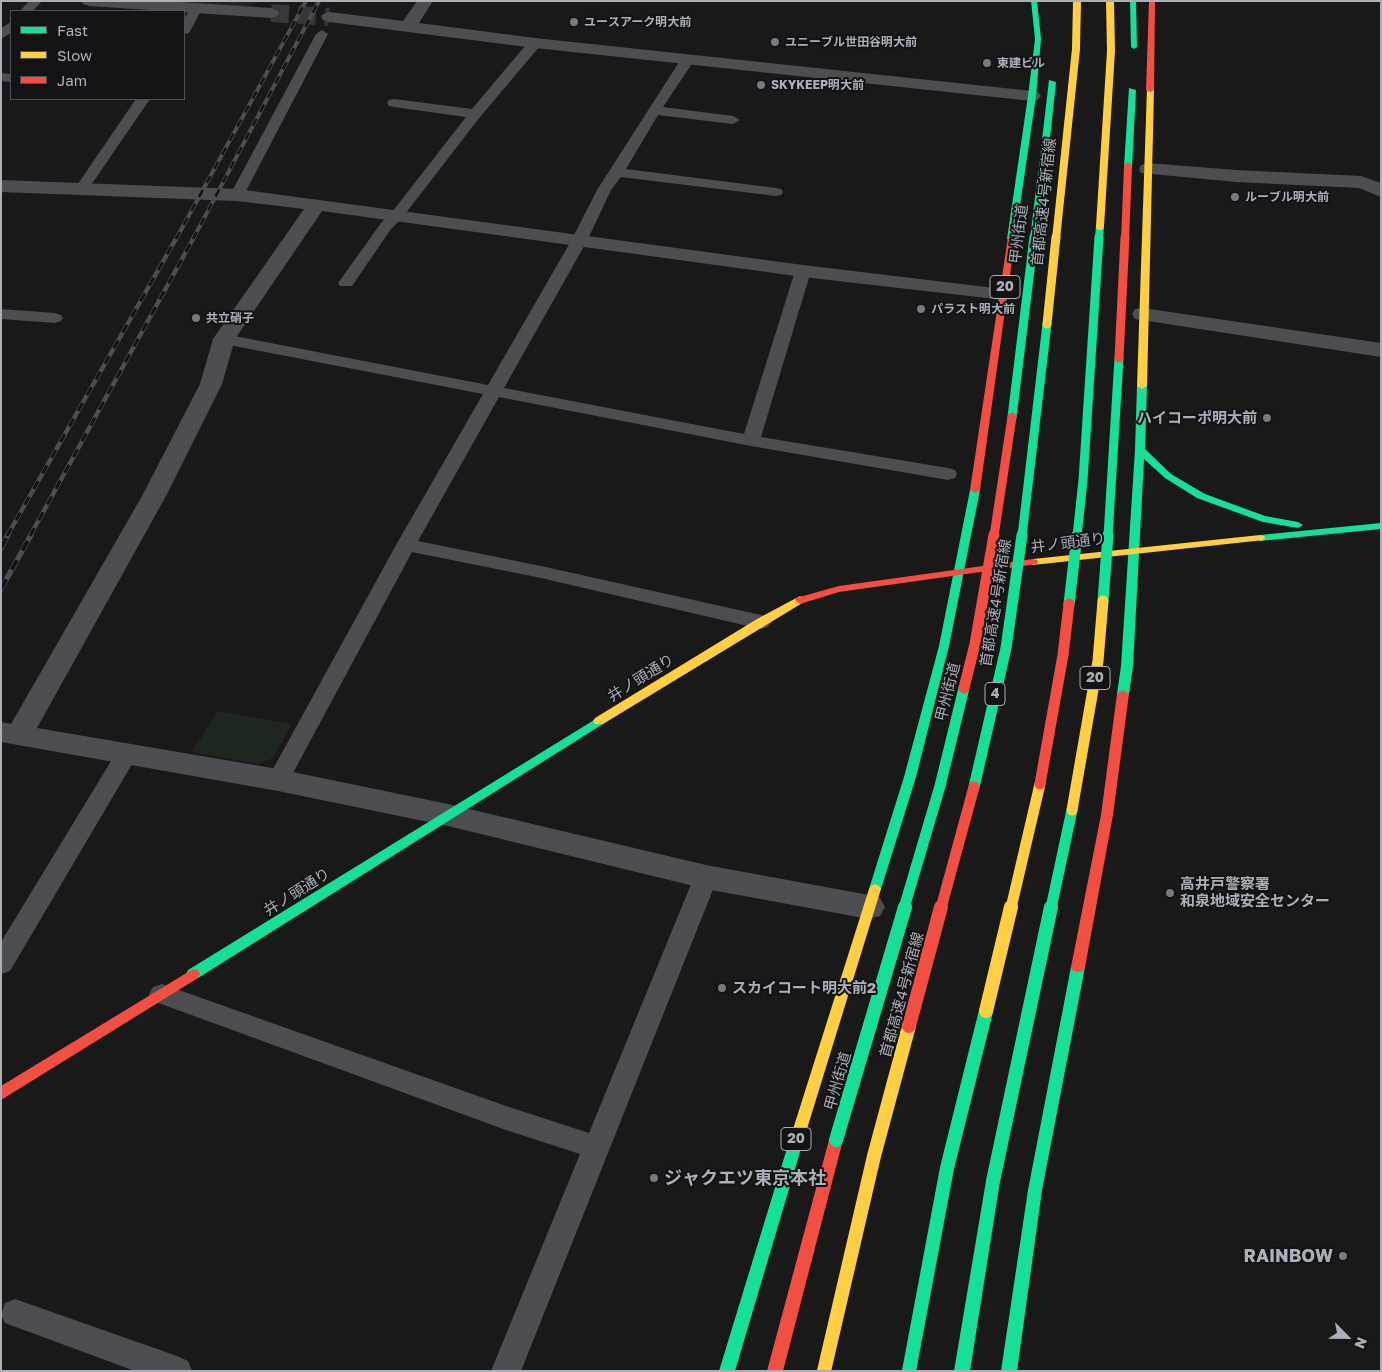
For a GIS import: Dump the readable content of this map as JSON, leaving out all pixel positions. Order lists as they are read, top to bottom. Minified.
{"streets":{"main road":["首都高速4号新宿線","甲州街道","20","井ノ頭通り","4"]},"crossings":[["20","井ノ頭通り"]],"places":["ユースアーク明大前","ユニーブル世田谷明大前","東建ビル","SKYKEEP明大前","ルーブル明大前","パラスト明大前","共立硝子","ハイコーポ明大前","高井戸警察署 和泉地域安全センター","スカイコート明大前2","ジャクエツ東京本社","RAINBOW"],"legend":["Fast","Slow","Jam"],"north":"bottom right"}
